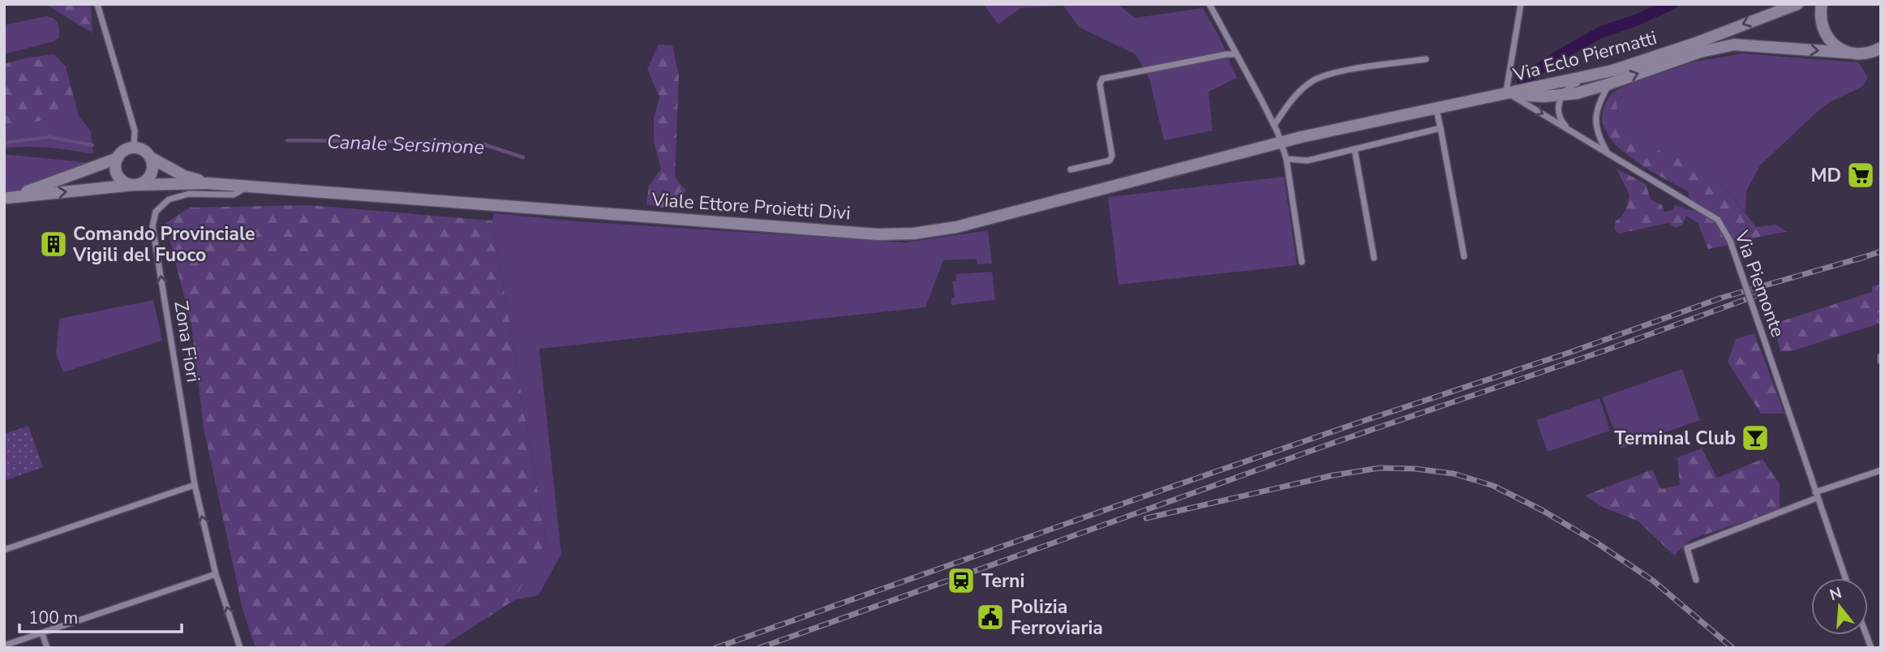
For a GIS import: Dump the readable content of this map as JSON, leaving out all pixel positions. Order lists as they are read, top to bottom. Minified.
{"streets":{"main road":["Via Eclo Piermatti","Viale Ettore Proietti Divi"],"street":["Via Piemonte","Zona Fiori"]},"crossings":[["Via Eclo Piermatti","Viale Ettore Proietti Divi"],["Via Eclo Piermatti","Via Piemonte"],["Viale Ettore Proietti Divi","Via Piemonte"],["Viale Ettore Proietti Divi","Zona Fiori"]],"one_way":["Zona Fiori"],"water":["Canale Sersimone"],"places":{"supermarket":["MD"],"building":["Comando Provinciale Vigili del Fuoco"],"bar":["Terminal Club"],"station":["Terni"],"public building":["Polizia Ferroviaria"]},"scale_bar":"100 m","north":"top"}
